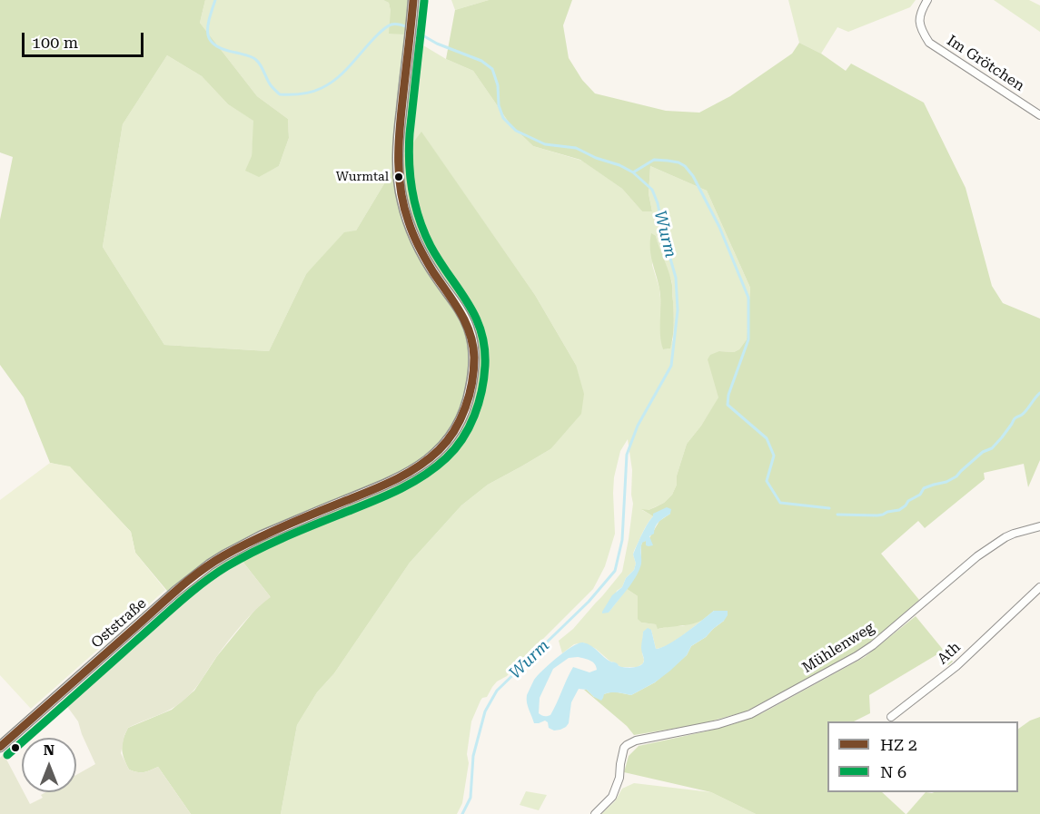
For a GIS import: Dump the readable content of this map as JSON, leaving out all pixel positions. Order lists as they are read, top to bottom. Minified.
{"streets":{"street":["Im Grötchen","Oststraße","Mühlenweg","Ath"]},"water":["Wurm"],"places":["Wurmtal"],"legend":["HZ 2","N 6"],"scale_bar":"100 m","north":"top"}
